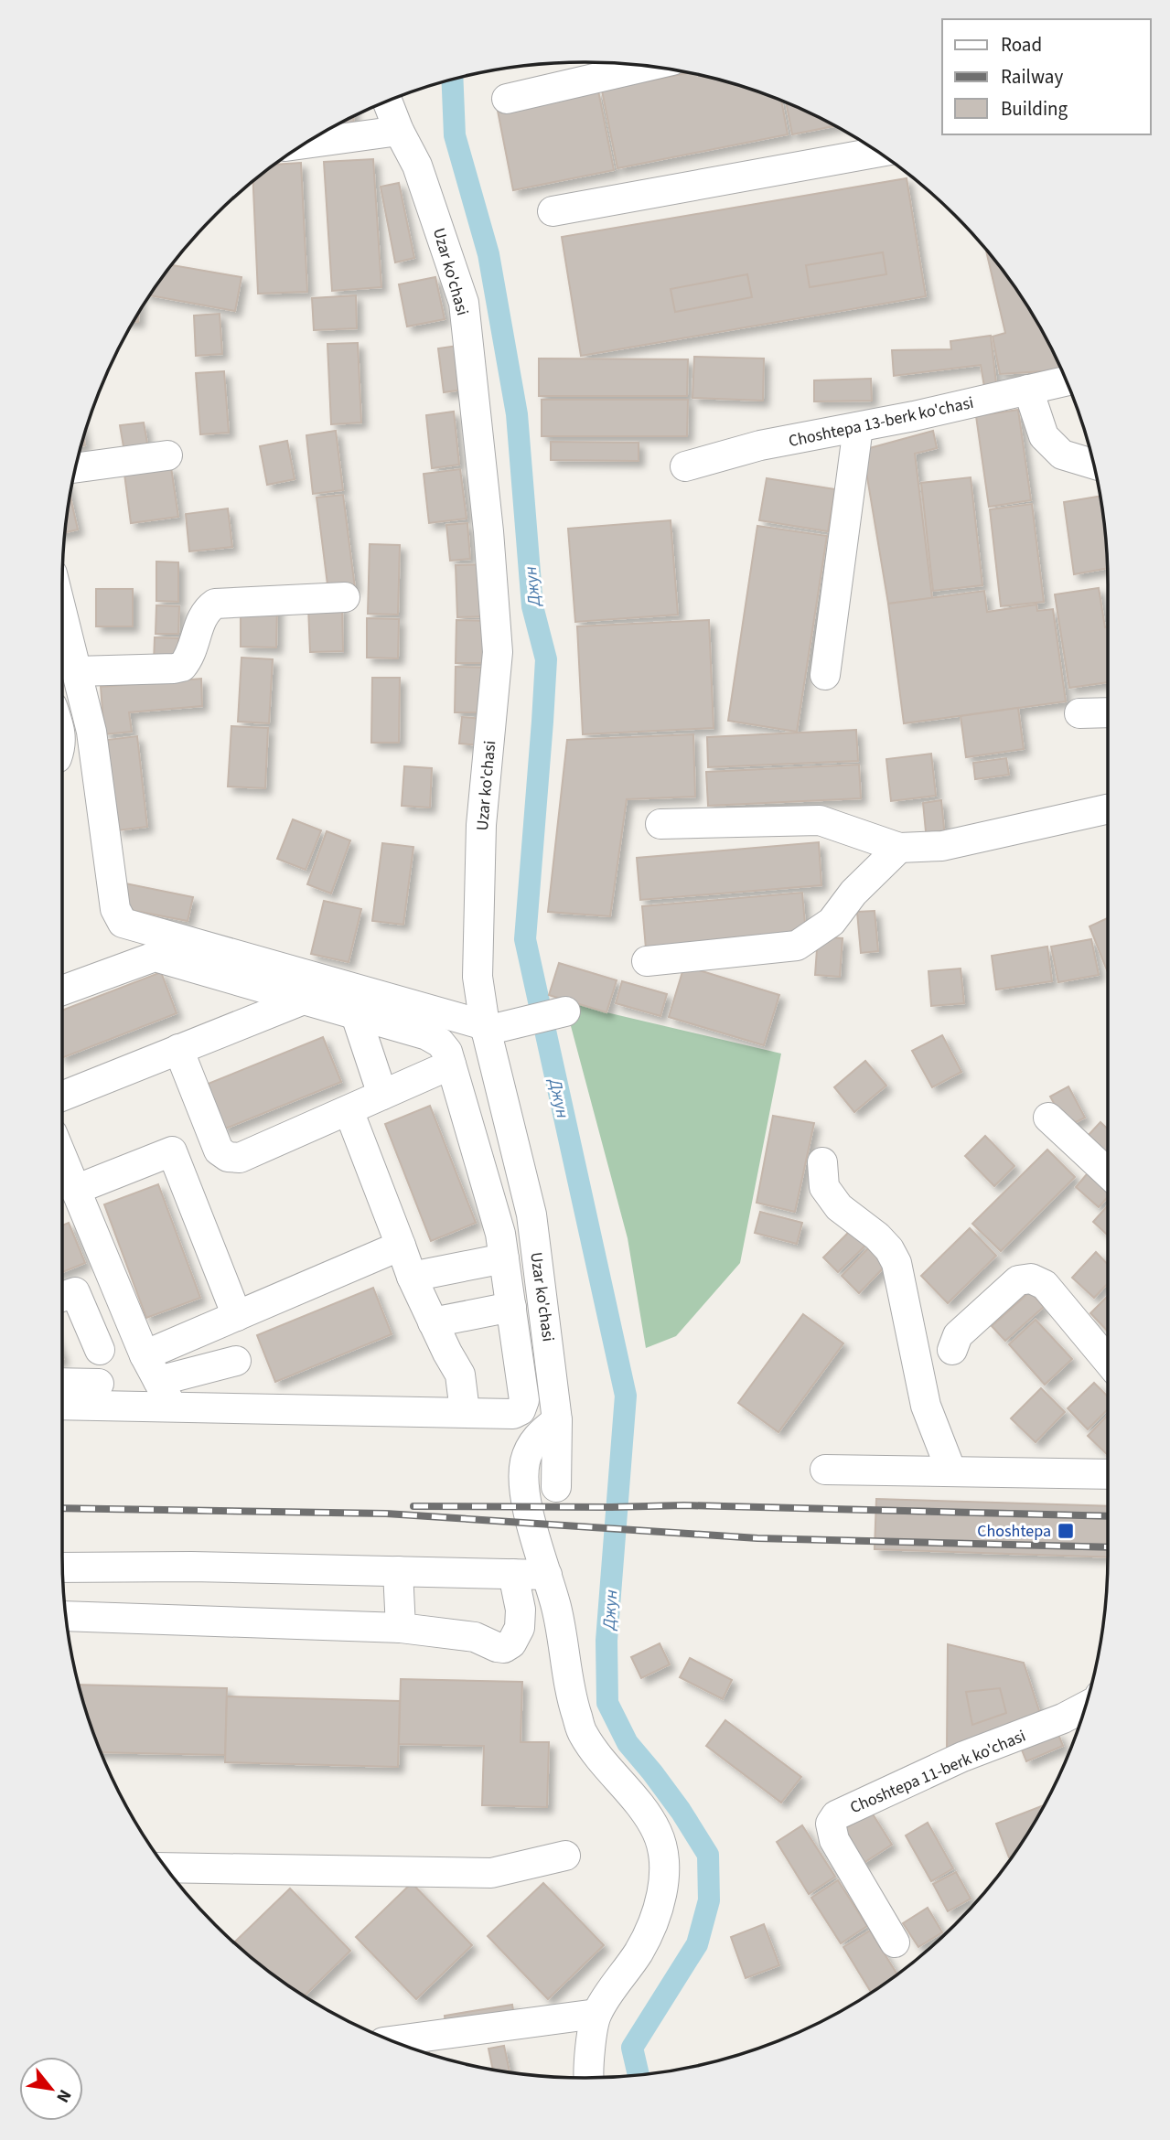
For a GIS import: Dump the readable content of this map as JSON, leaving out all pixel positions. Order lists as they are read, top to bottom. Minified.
{"streets":{"street":["Uzar ko'chasi","Choshtepa 13-berk ko'chasi","Choshtepa 11-berk ko'chasi"]},"water":["Джун"],"places":{"transit":["Choshtepa"]},"legend":["Road","Railway","Building"],"north":"bottom right"}
